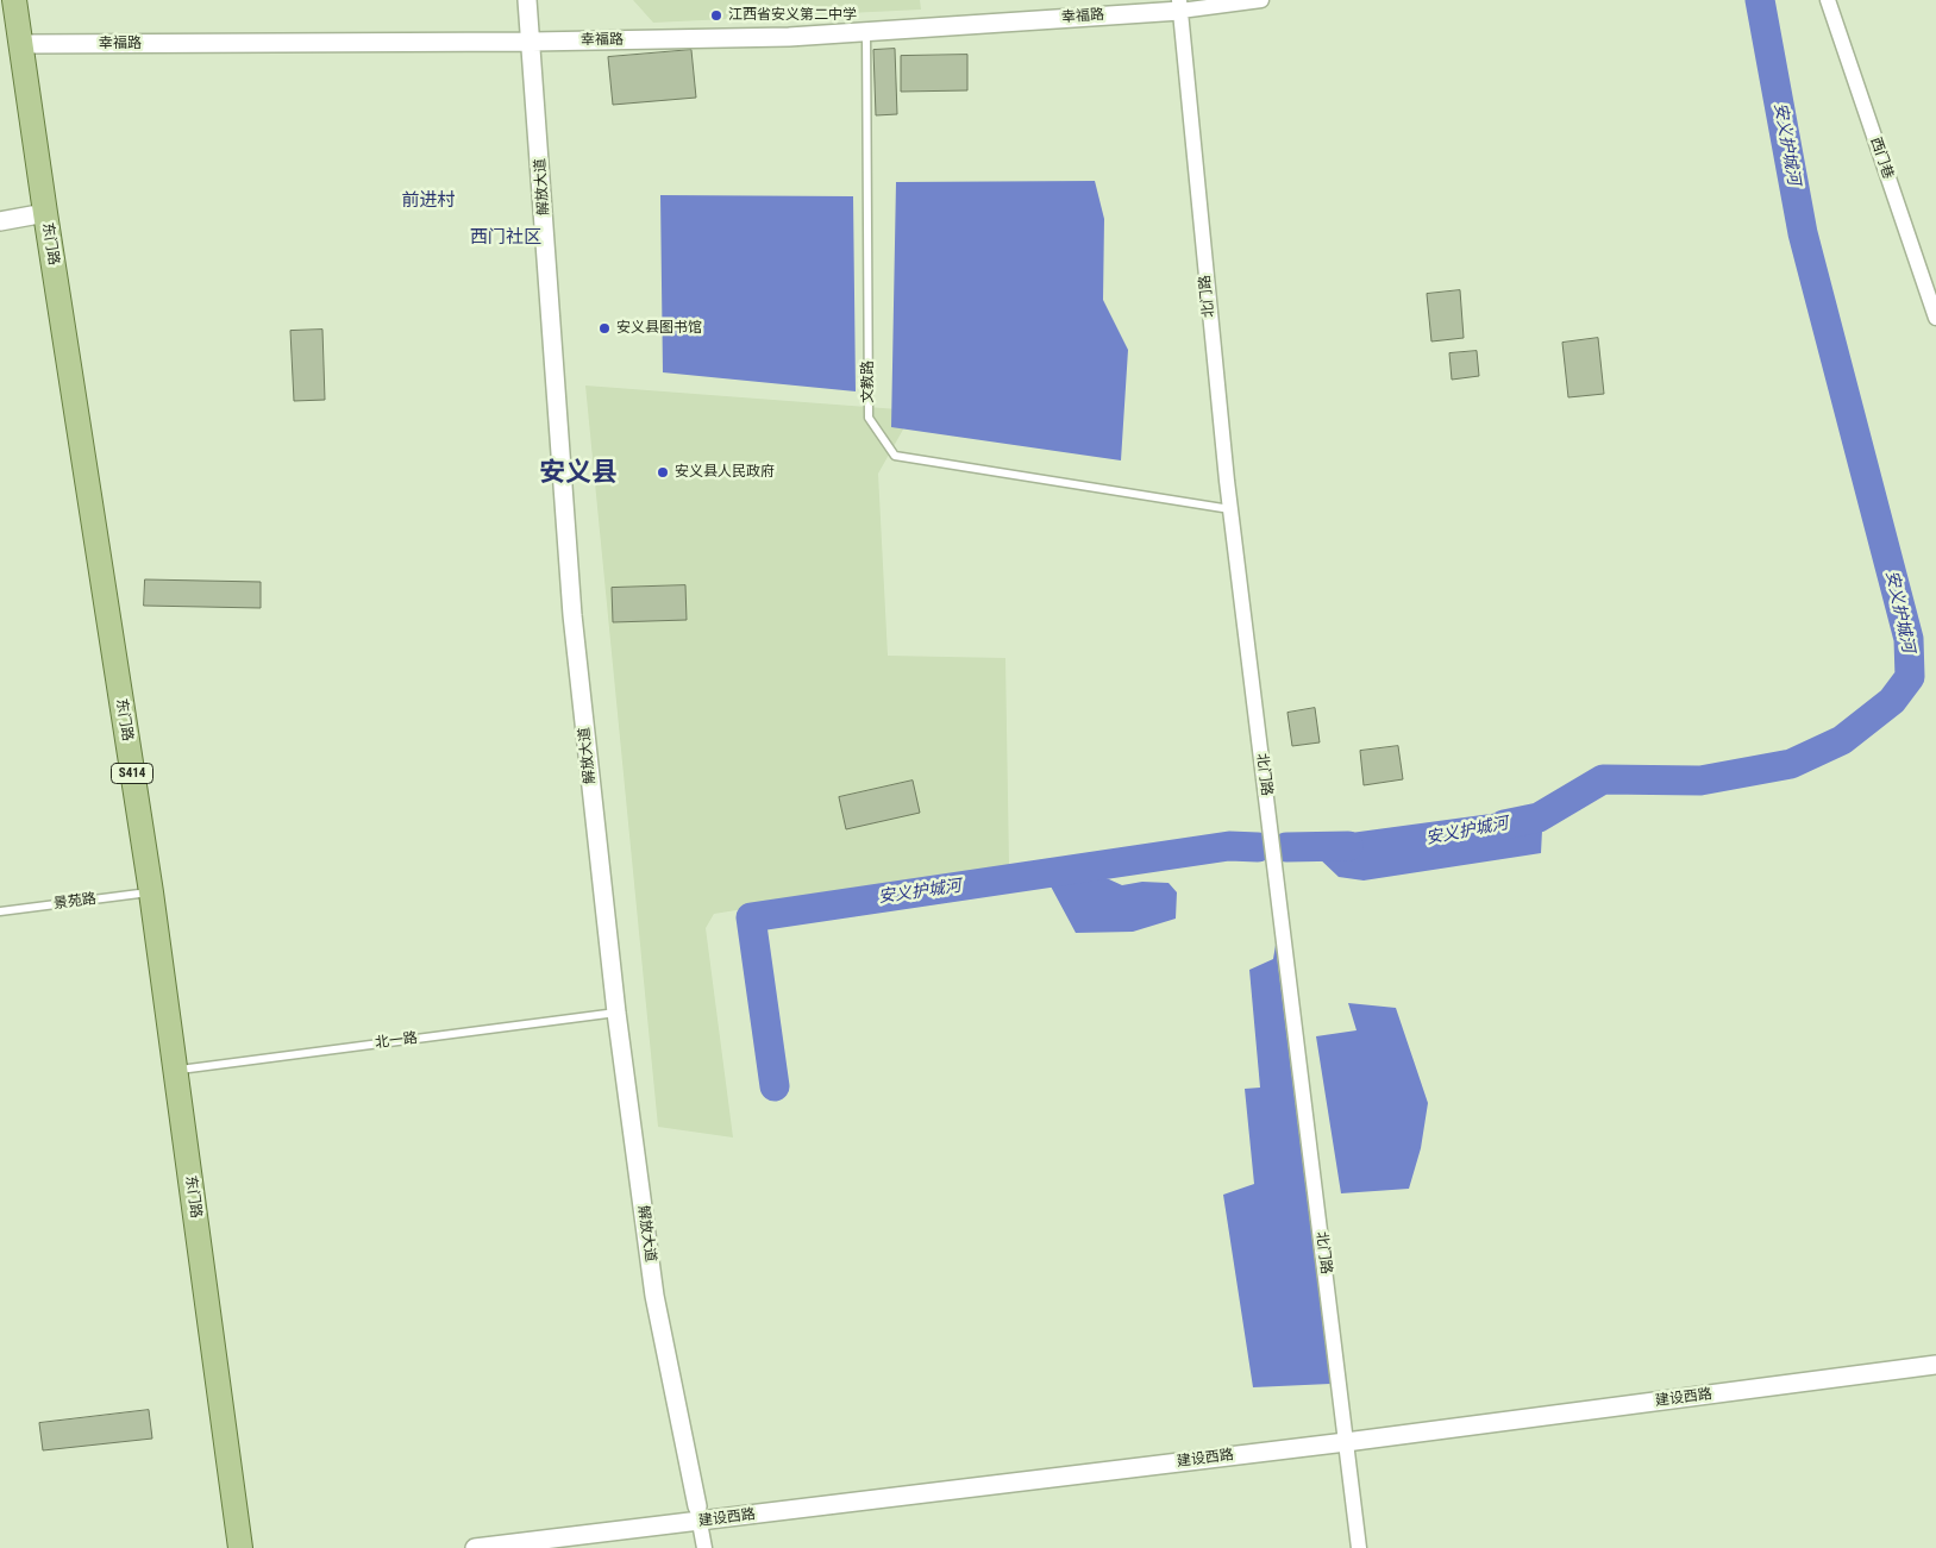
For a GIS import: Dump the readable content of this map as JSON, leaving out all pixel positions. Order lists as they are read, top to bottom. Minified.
{"streets":{"main road":["东门路","S414"],"street":["幸福路","西门巷","解放大道","北门路","建设西路"],"lane":["文教路","景苑路","北一路"]},"crossings":[["幸福路","解放大道"],["幸福路","东门路"],["幸福路","北门路"],["幸福路","文教路"],["解放大道","北一路"],["解放大道","建设西路"],["东门路","景苑路"],["东门路","北一路"],["北门路","文教路"],["北门路","建设西路"]],"districts":["前进村","西门社区","安义县"],"water":["安义护城河"],"places":["江西省安义第二中学","安义县图书馆","安义县人民政府"]}
